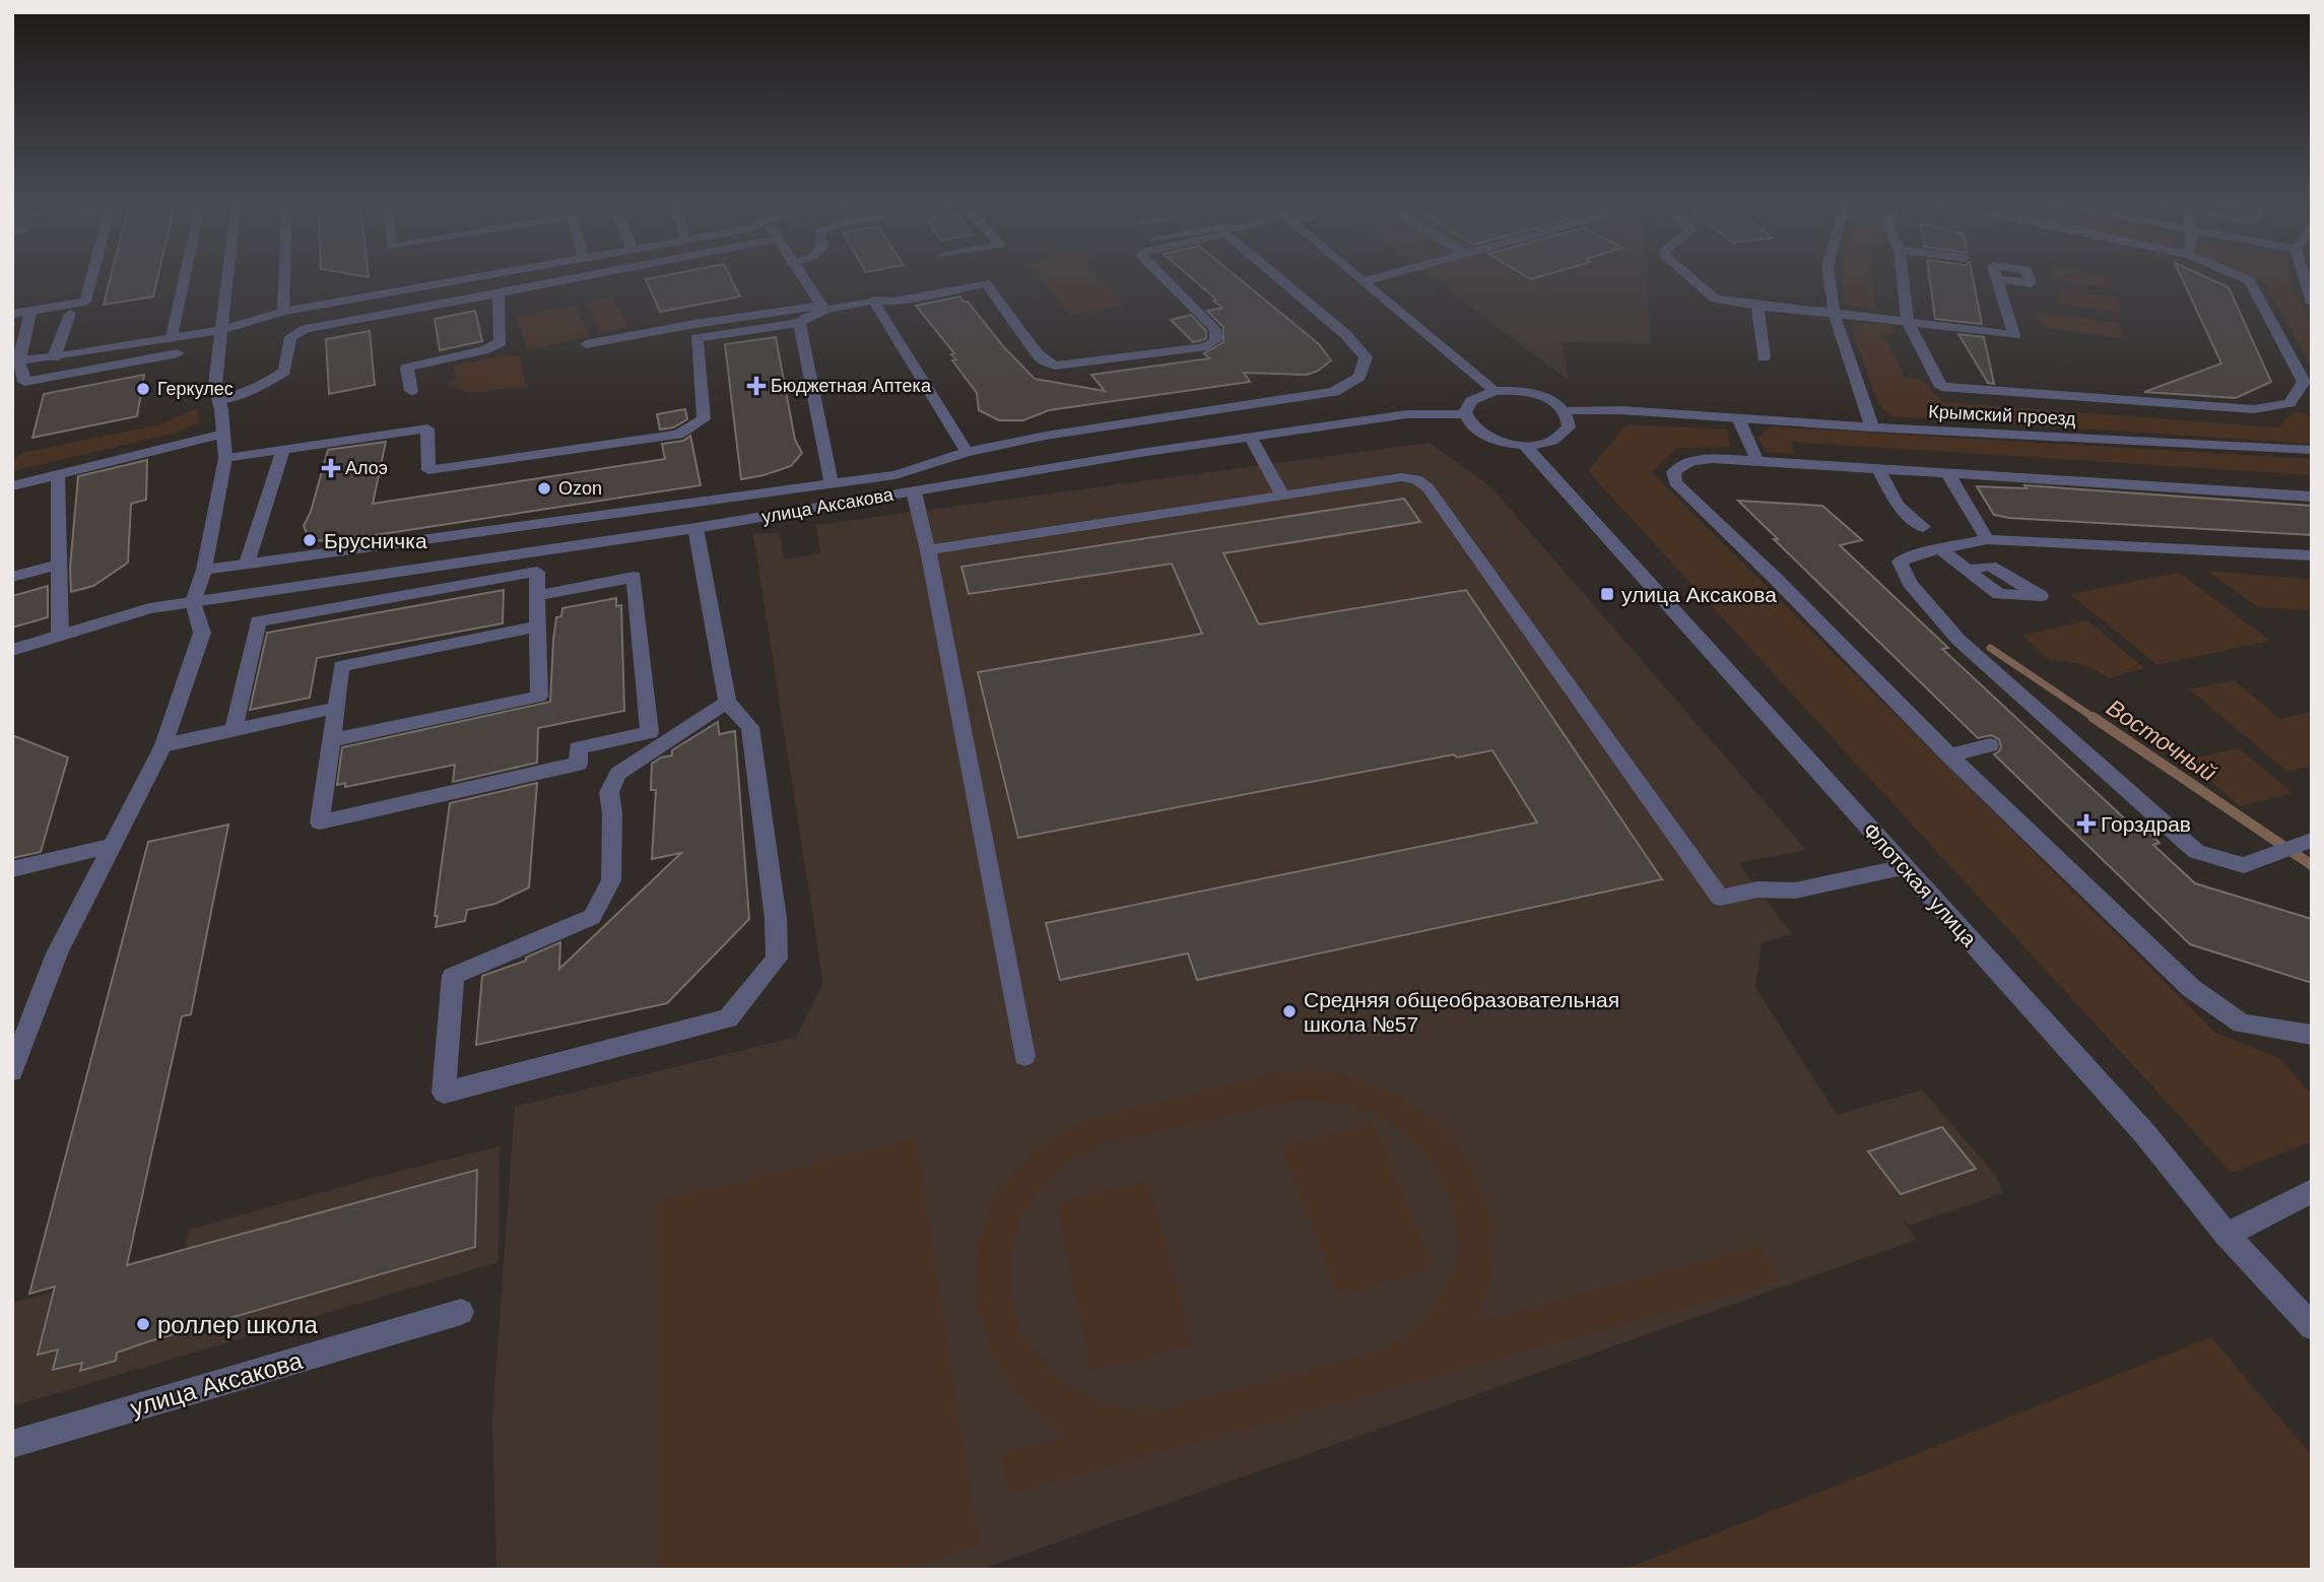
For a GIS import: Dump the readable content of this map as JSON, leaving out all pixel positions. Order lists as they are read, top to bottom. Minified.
{"streets":{"street":["Крымский проезд","улица Аксакова","Флотская улица"]},"water":["Восточный"],"places":{"health":["Бюджетная Аптека","Алоэ","Горздрав"],"other":["Геркулес","Ozon","Брусничка","Средняя общеобразовательная школа №57","роллер школа"],"transit":["улица Аксакова"]}}
